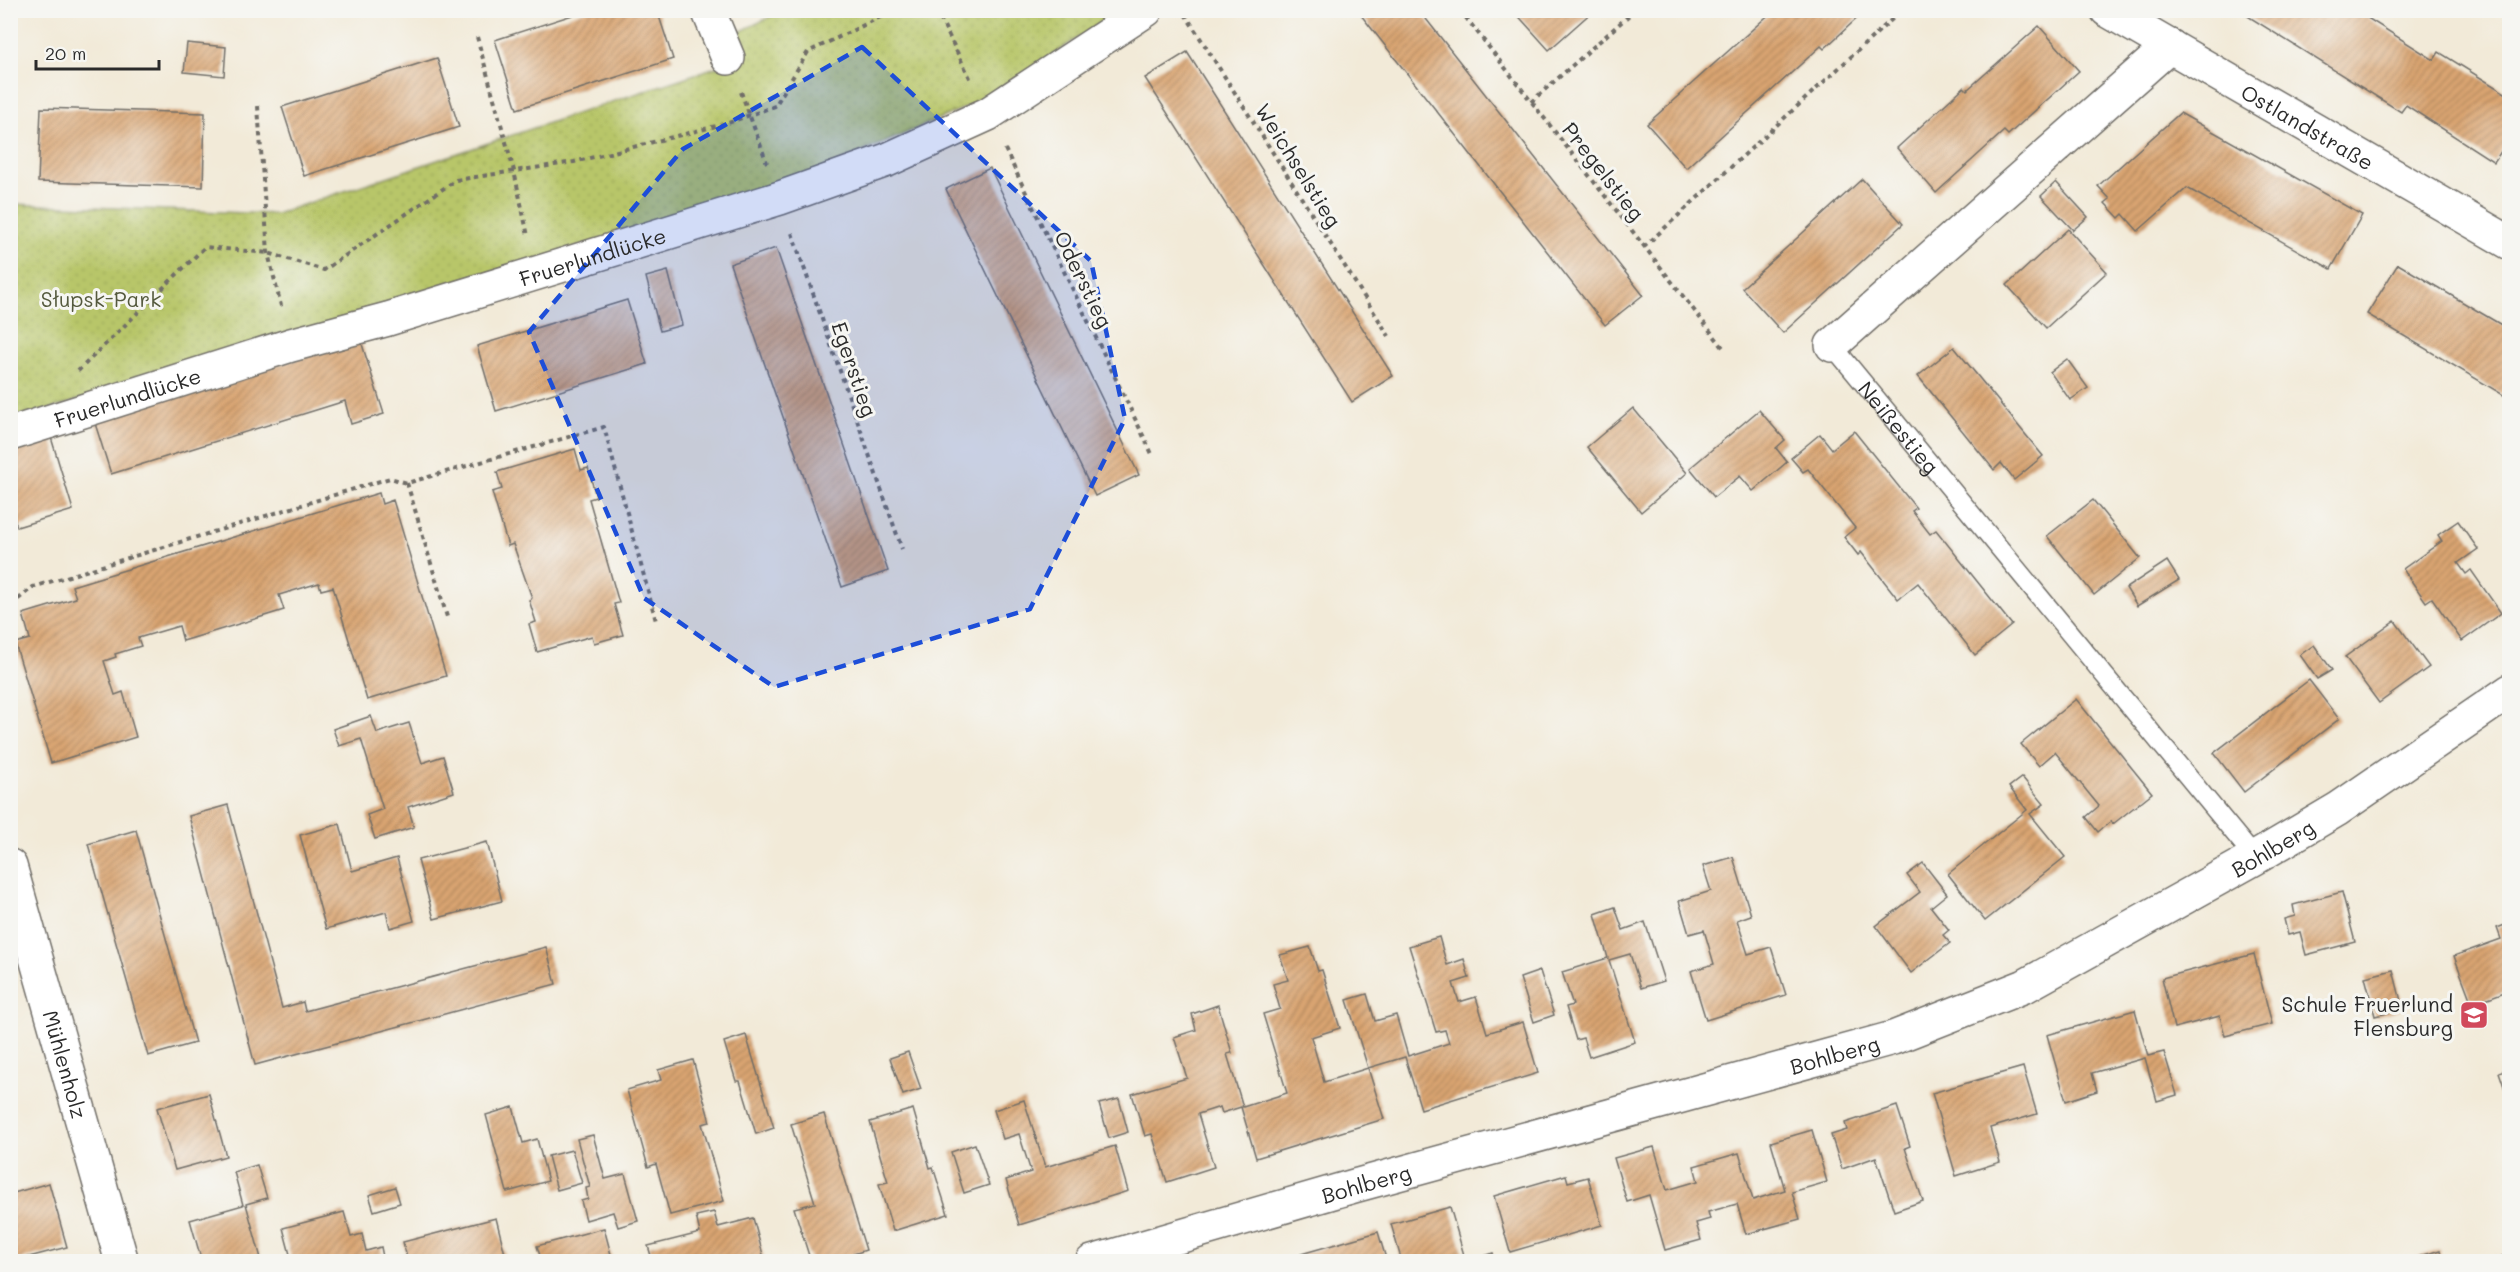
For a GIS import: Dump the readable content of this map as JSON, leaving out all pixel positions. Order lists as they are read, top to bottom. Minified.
{"streets":{"street":["Ostlandstraße","Fruerlundlücke","Neißestieg","Bohlberg","Mühlenholz"],"path":["Weichselstieg","Pregelstieg","Oderstieg","Egerstieg"]},"crossings":[["Ostlandstraße","Neißestieg"],["Fruerlundlücke","Oderstieg"],["Fruerlundlücke","Egerstieg"],["Neißestieg","Bohlberg"]],"parks":["Słupsk-Park"],"places":{"school or university":["Schule Fruerlund Flensburg"]},"scale_bar":"20 m"}
